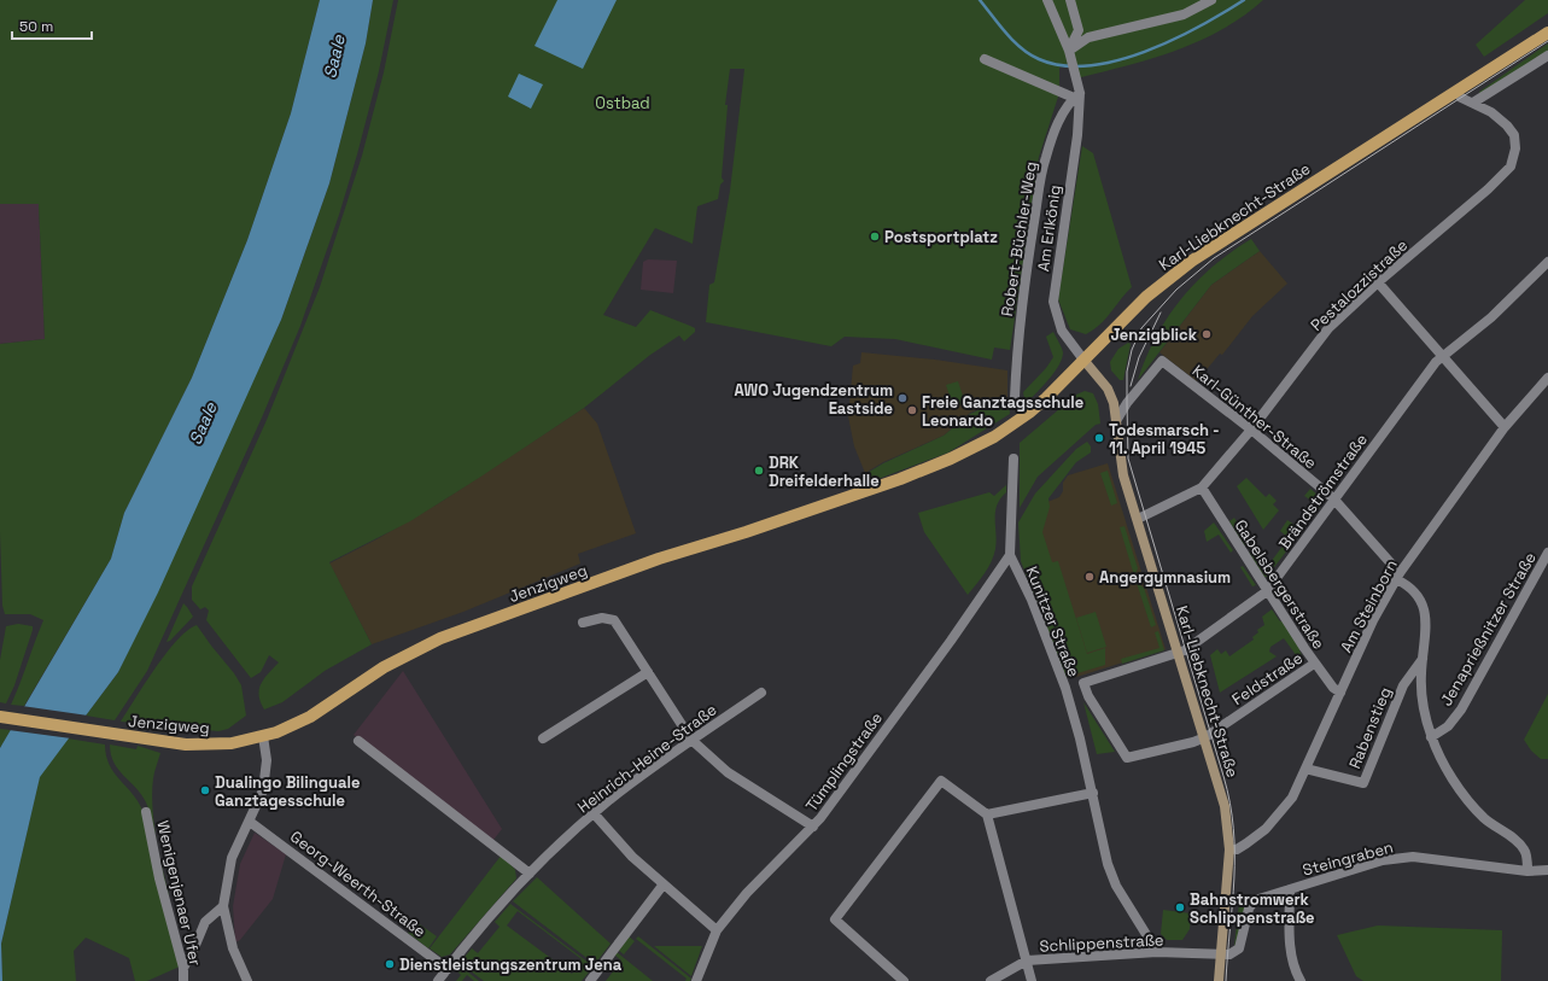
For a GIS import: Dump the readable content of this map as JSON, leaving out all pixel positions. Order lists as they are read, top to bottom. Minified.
{"streets":{"main road":["Karl-Liebknecht-Straße","Jenzigweg"],"street":["Am Erlkönig","Robert-Büchler-Weg","Pestalozzistraße","Karl-Günther-Straße","Brändströmstraße","Gabelsbergerstraße","Am Steinborn","Kunitzer Straße","Jenaprießnitzer Straße","Feldstraße","Rabenstieg","Heinrich-Heine-Straße","Tümplingstraße","Steingraben","Georg-Weerth-Straße","Wenigenjenaer Ufer","Schlippenstraße"]},"crossings":[["Karl-Liebknecht-Straße","Am Erlkönig"],["Karl-Liebknecht-Straße","Pestalozzistraße"],["Karl-Liebknecht-Straße","Karl-Günther-Straße"],["Karl-Liebknecht-Straße","Brändströmstraße"],["Karl-Liebknecht-Straße","Jenzigweg"],["Karl-Liebknecht-Straße","Am Steinborn"],["Karl-Liebknecht-Straße","Feldstraße"],["Karl-Liebknecht-Straße","Steingraben"],["Karl-Liebknecht-Straße","Schlippenstraße"],["Am Erlkönig","Robert-Büchler-Weg"],["Am Erlkönig","Jenzigweg"],["Pestalozzistraße","Karl-Günther-Straße"],["Pestalozzistraße","Gabelsbergerstraße"],["Karl-Günther-Straße","Brändströmstraße"],["Karl-Günther-Straße","Am Steinborn"],["Karl-Günther-Straße","Jenaprießnitzer Straße"],["Karl-Günther-Straße","Rabenstieg"],["Karl-Günther-Straße","Steingraben"],["Brändströmstraße","Gabelsbergerstraße"],["Brändströmstraße","Kunitzer Straße"],["Gabelsbergerstraße","Am Steinborn"],["Gabelsbergerstraße","Feldstraße"],["Am Steinborn","Rabenstieg"],["Kunitzer Straße","Feldstraße"],["Kunitzer Straße","Tümplingstraße"],["Kunitzer Straße","Schlippenstraße"],["Heinrich-Heine-Straße","Georg-Weerth-Straße"],["Steingraben","Schlippenstraße"]],"water":["Saale"],"parks":["Ostbad"],"places":["Postsportplatz","Jenzigblick","AWO Jugendzentrum Eastside","Freie Ganztagsschule Leonardo","Todesmarsch - 11. April 1945","DRK Dreifelderhalle","Angergymnasium","Dualingo Bilinguale Ganztagesschule","Bahnstromwerk Schlippenstraße","Dienstleistungszentrum Jena"],"scale_bar":"50 m"}
